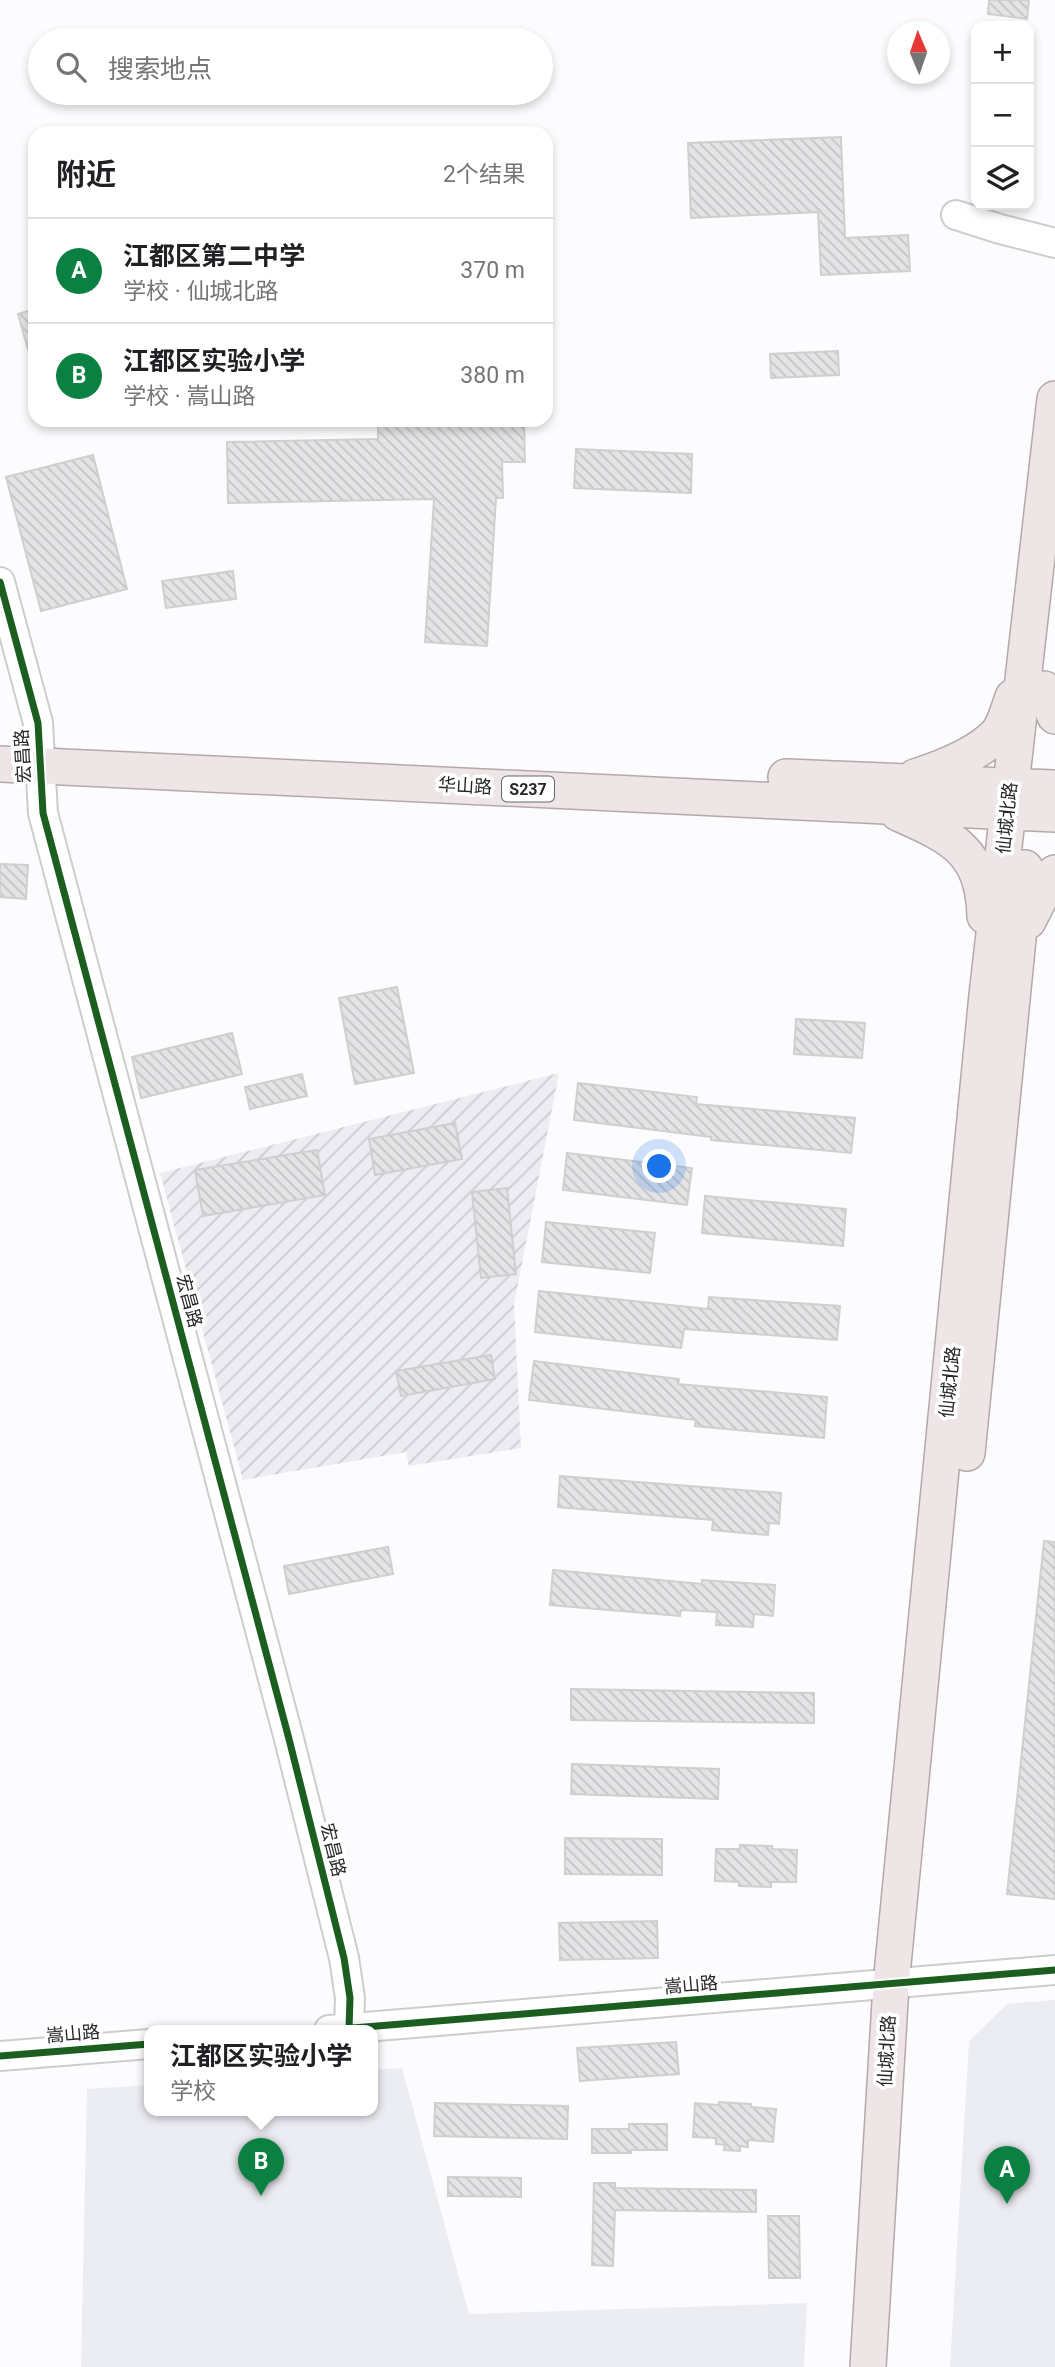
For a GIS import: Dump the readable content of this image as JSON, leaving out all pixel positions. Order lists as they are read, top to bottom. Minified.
{"streets":{"main road":["S237","仙城北路"],"street":["宏昌路","嵩山路"]},"crossings":[["宏昌路","S237"],["S237","仙城北路"],["仙城北路","嵩山路"]],"north":"top","page":{"map_buttons":["+","−"],"search":"搜索地点","heading":["附近","2个结果"],"list":[{"mark":"A","name":"江都区第二中学","note":"学校 · 仙城北路","value":"370 m"},{"mark":"B","name":"江都区实验小学","note":"学校 · 嵩山路","value":"380 m"}],"popup":["江都区实验小学","学校"],"pins":["B","A"]}}
